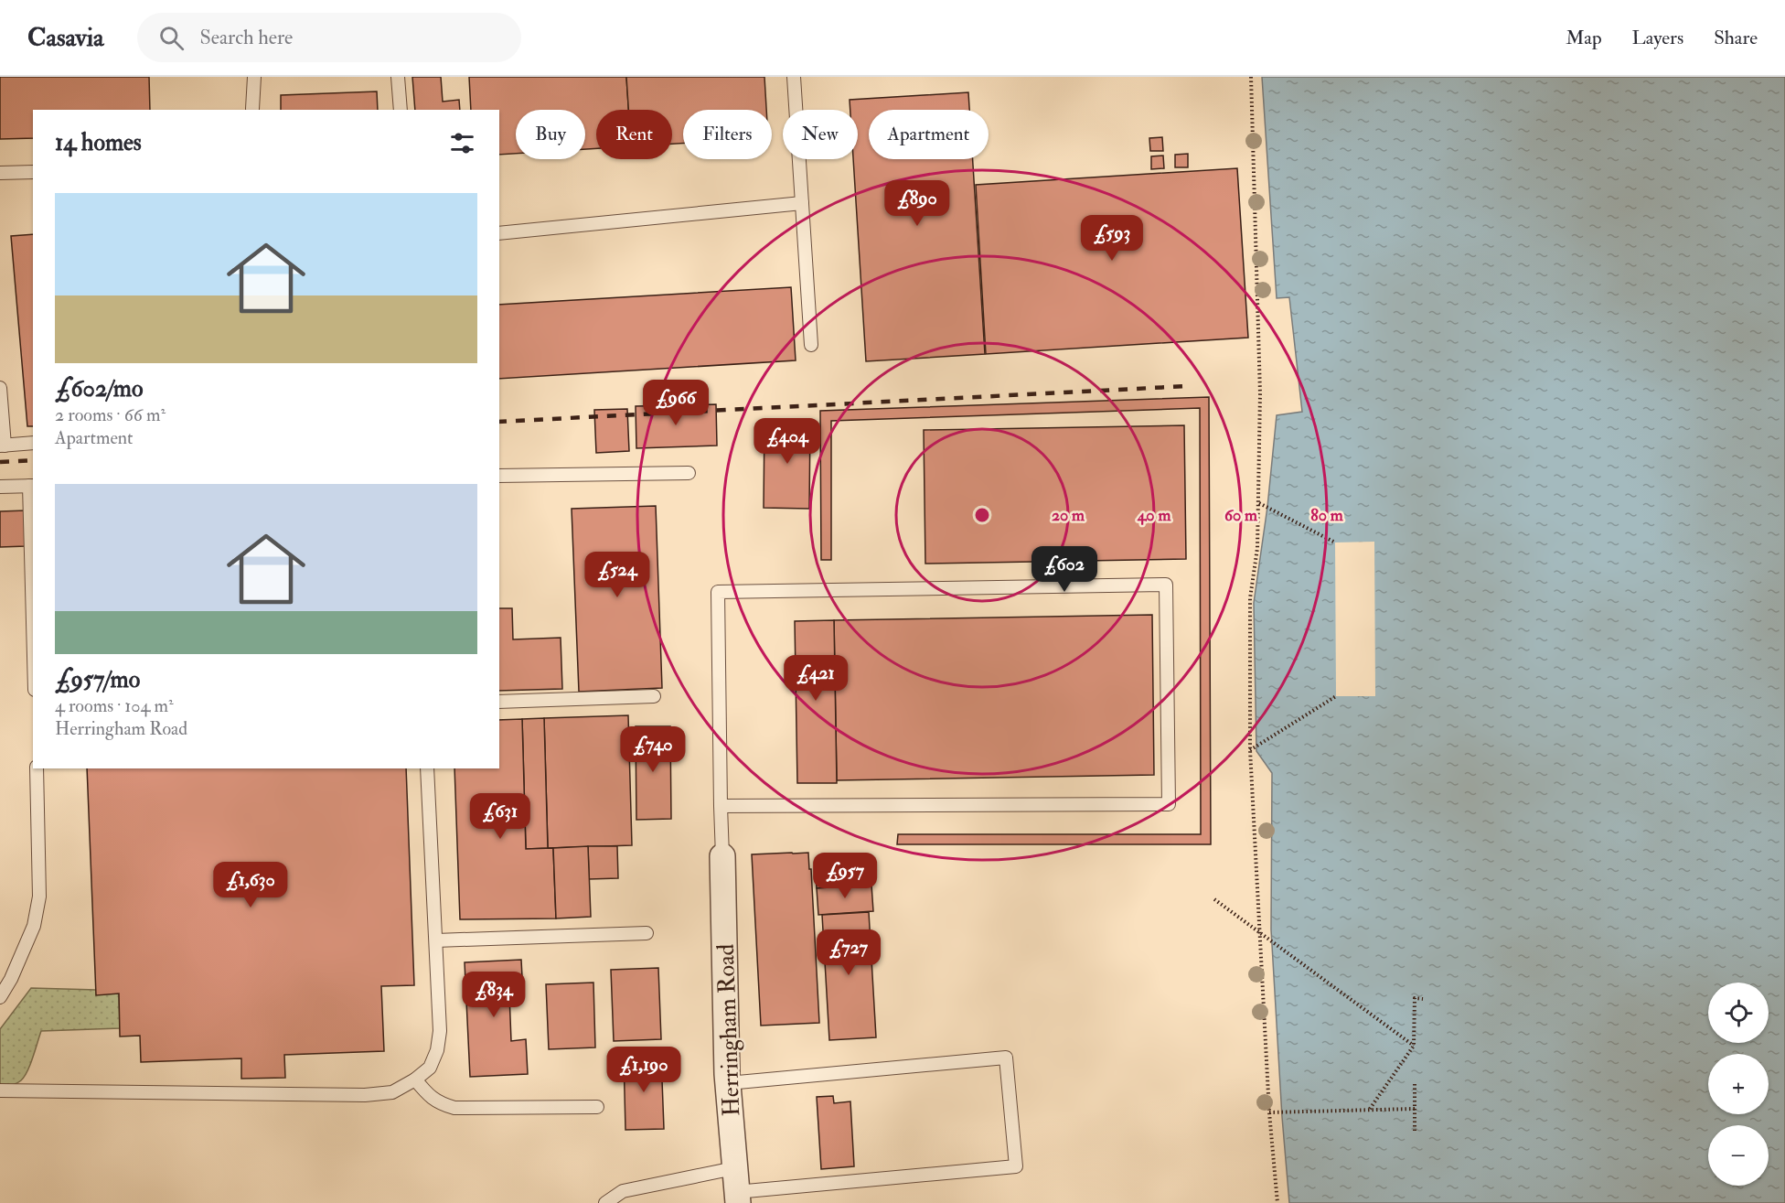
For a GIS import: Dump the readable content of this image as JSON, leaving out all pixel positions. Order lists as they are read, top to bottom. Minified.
{"streets":{"street":["Herringham Road"]},"page":{"header":"Casavia","search":"Search here","nav":["Map","Layers","Share"],"chip":["Buy","Rent","Filters","New","Apartment"],"heading":"14 homes","list":[{"name":"£602/mo","note":"2 rooms · 66 m² · Apartment"},{"name":"£957/mo","note":"4 rooms · 104 m² · Herringham Road"}],"price":["£890","£593","£966","£404","£602","£524","£421","£740","£631","£957","£1,630","£727","£834","£1,190"],"map_buttons":["+","−"]},"rings":["20 m","40 m","60 m","80 m"]}
